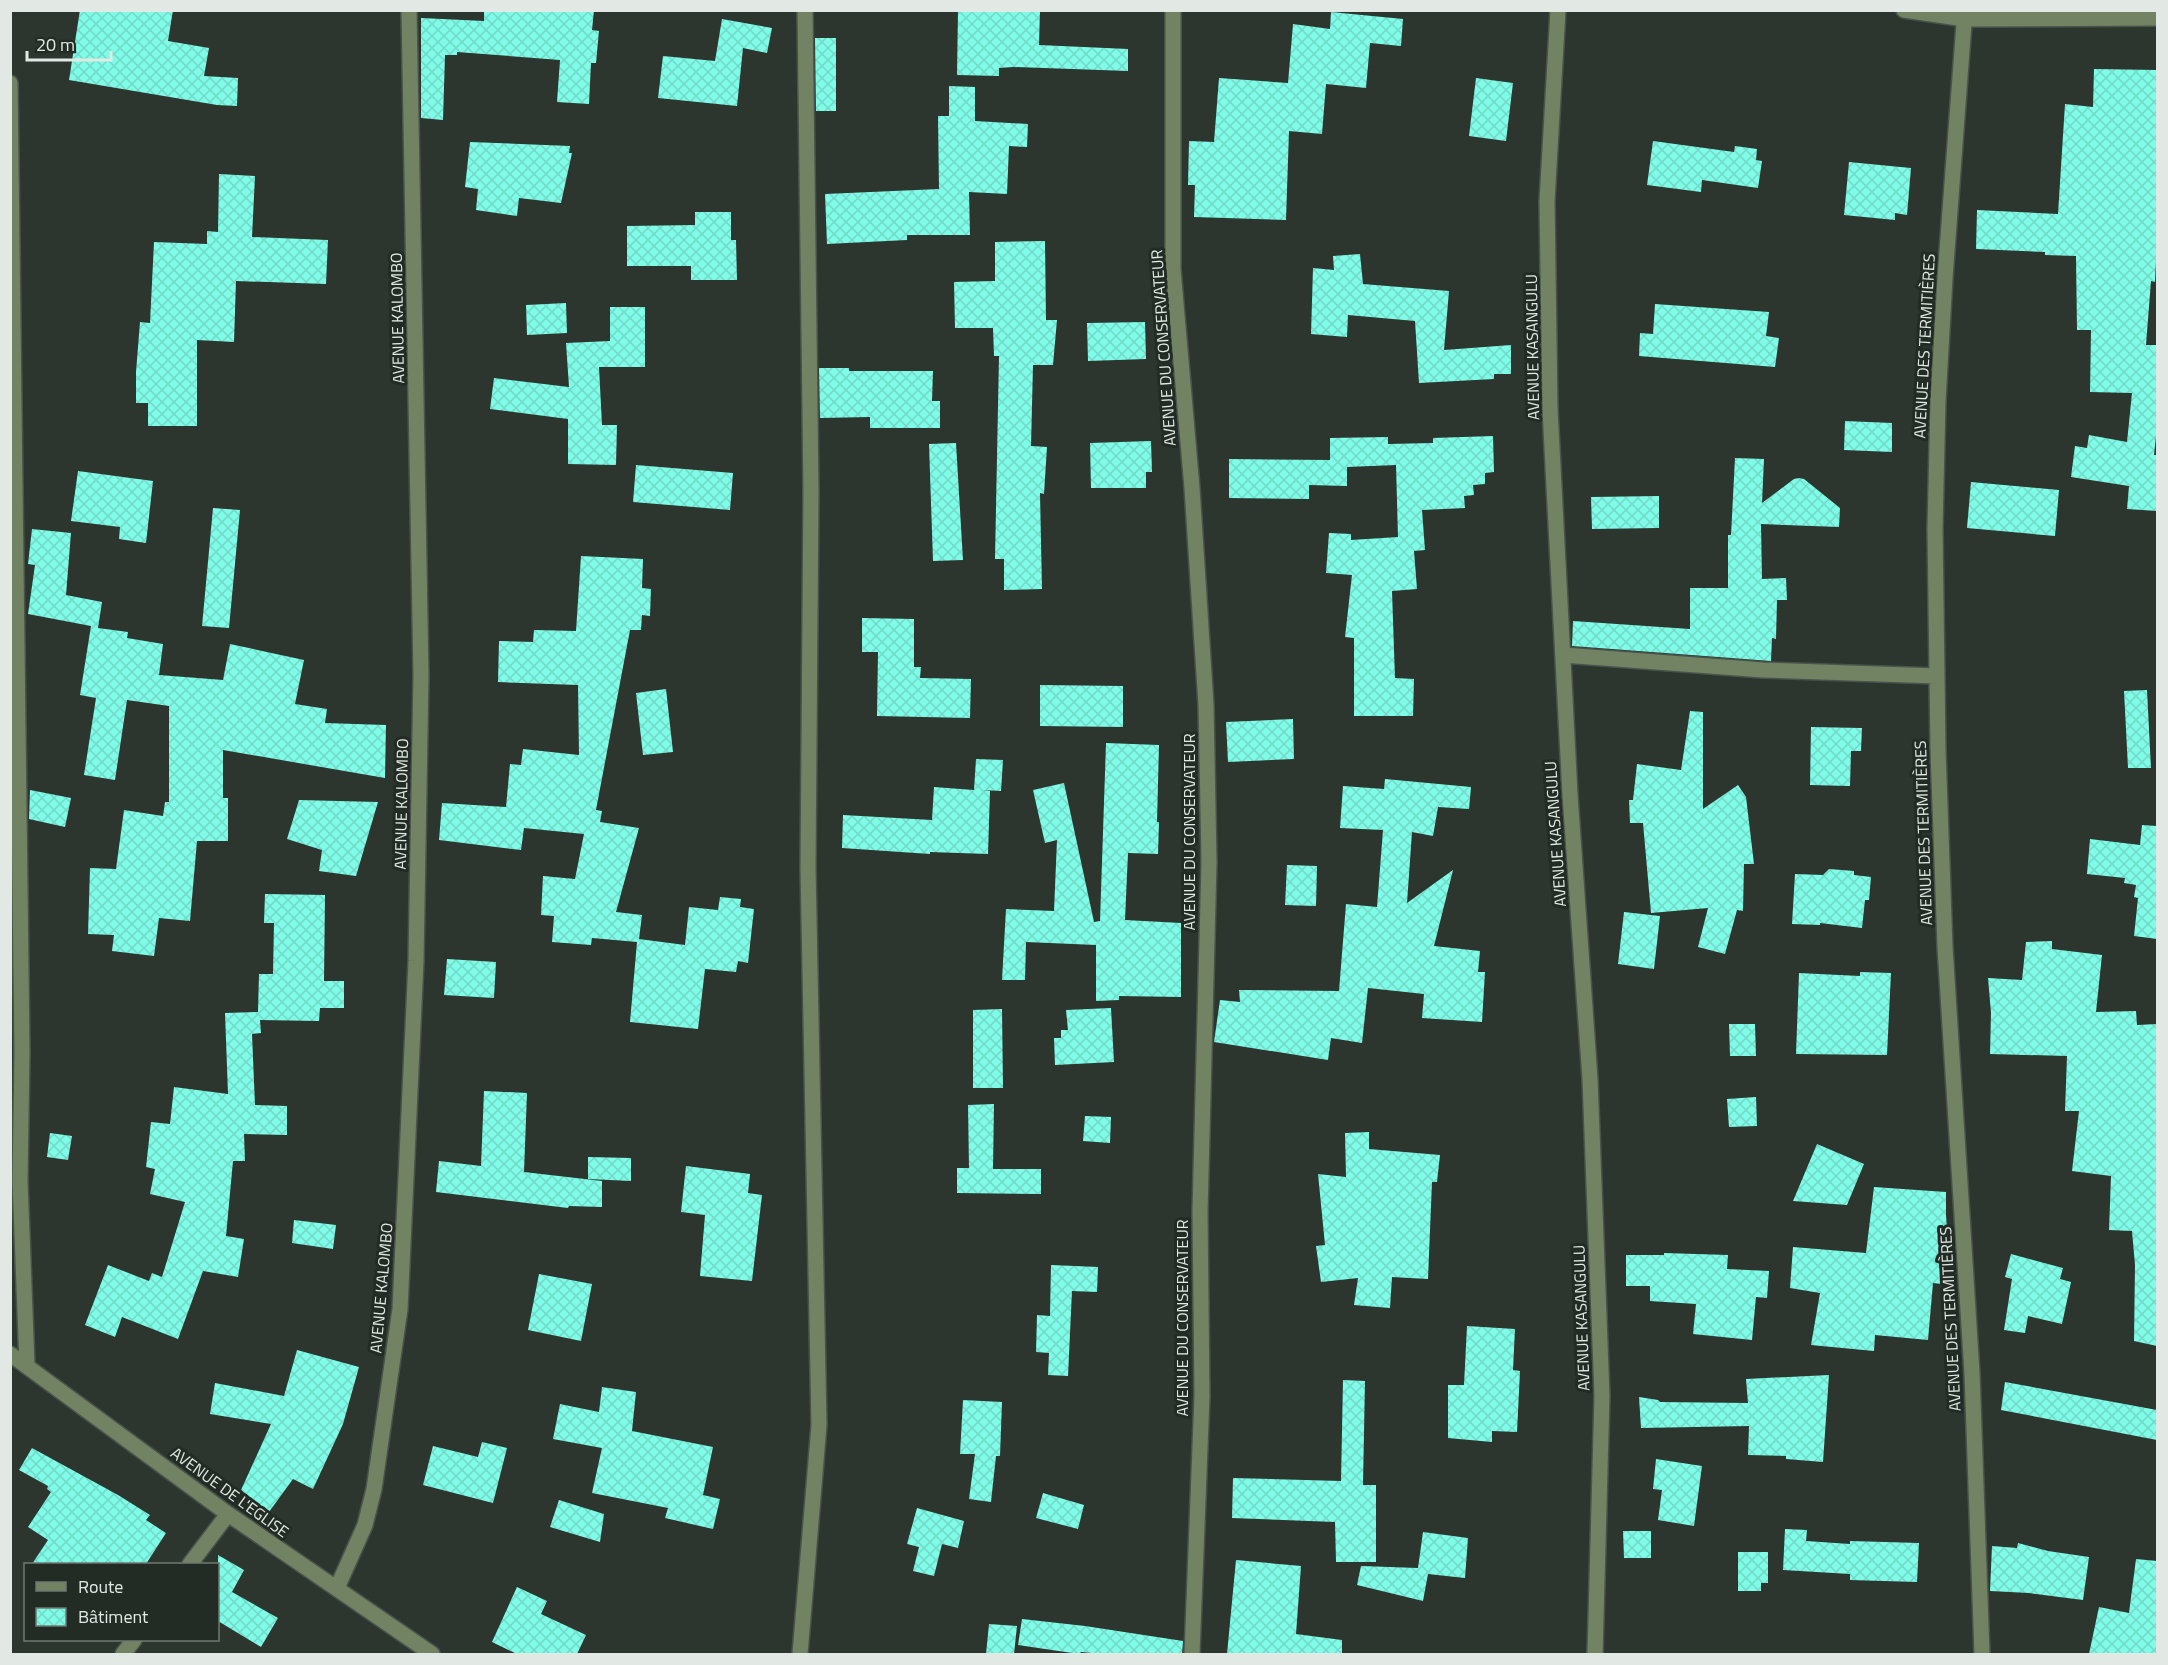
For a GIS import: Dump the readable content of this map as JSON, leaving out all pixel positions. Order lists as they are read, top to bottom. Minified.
{"streets":{"street":["AVENUE KALOMBO","AVENUE DES TERMITIÈRES","AVENUE KASANGULU","AVENUE DU CONSERVATEUR","AVENUE DE L'EGLISE"]},"crossings":[["AVENUE KALOMBO","AVENUE DE L'EGLISE"]],"legend":["Route","Bâtiment"],"scale_bar":"20 m"}
